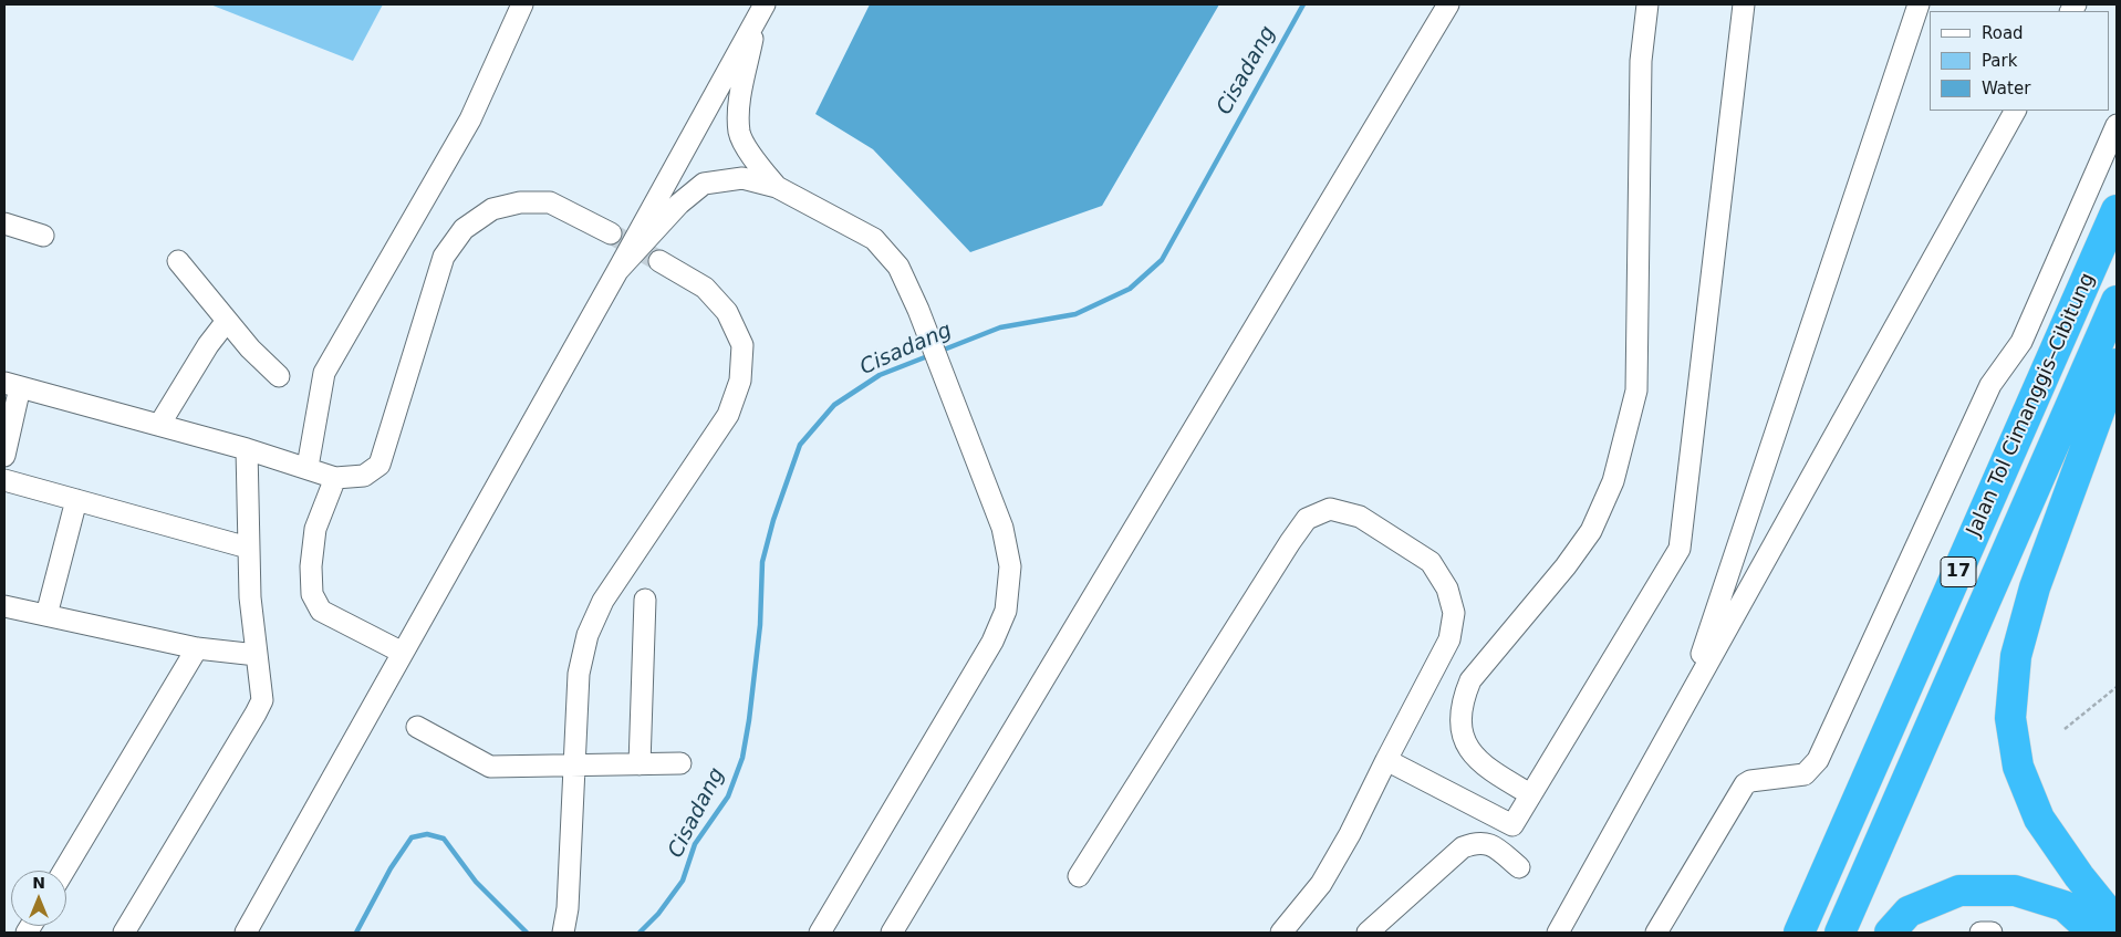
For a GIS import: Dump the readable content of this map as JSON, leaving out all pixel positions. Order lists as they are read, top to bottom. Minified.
{"streets":{"highway":["Jalan Tol Cimanggis–Cibitung","17"]},"water":["Cisadang"],"legend":["Road","Park","Water"],"north":"top"}
